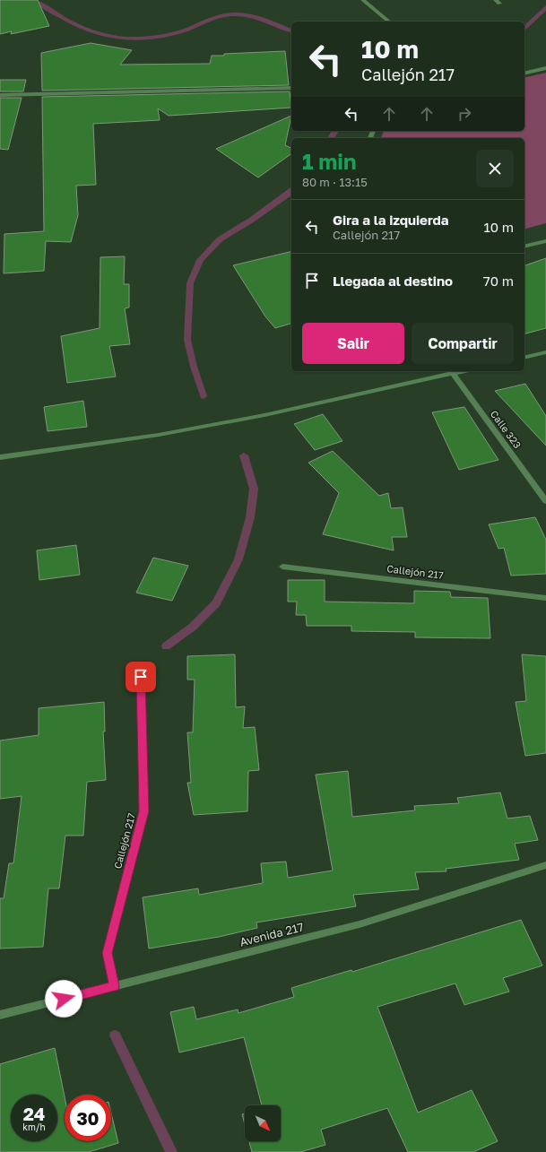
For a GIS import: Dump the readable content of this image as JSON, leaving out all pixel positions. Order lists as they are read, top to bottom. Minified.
{"streets":{"street":["Calle 323","Callejón 217","Avenida 217"]},"crossings":[["Callejón 217","Avenida 217"]],"north":"bottom right","page":{"turn":["10 m","Callejón 217"],"heading":["1 min","80 m · 13:15"],"list":[{"name":"Gira a la izquierda","note":"Callejón 217","value":"10 m"},{"name":"Llegada al destino","value":"70 m"}],"buttons":["Salir","Compartir"],"speed":"24 km/h","limit":"30"}}
